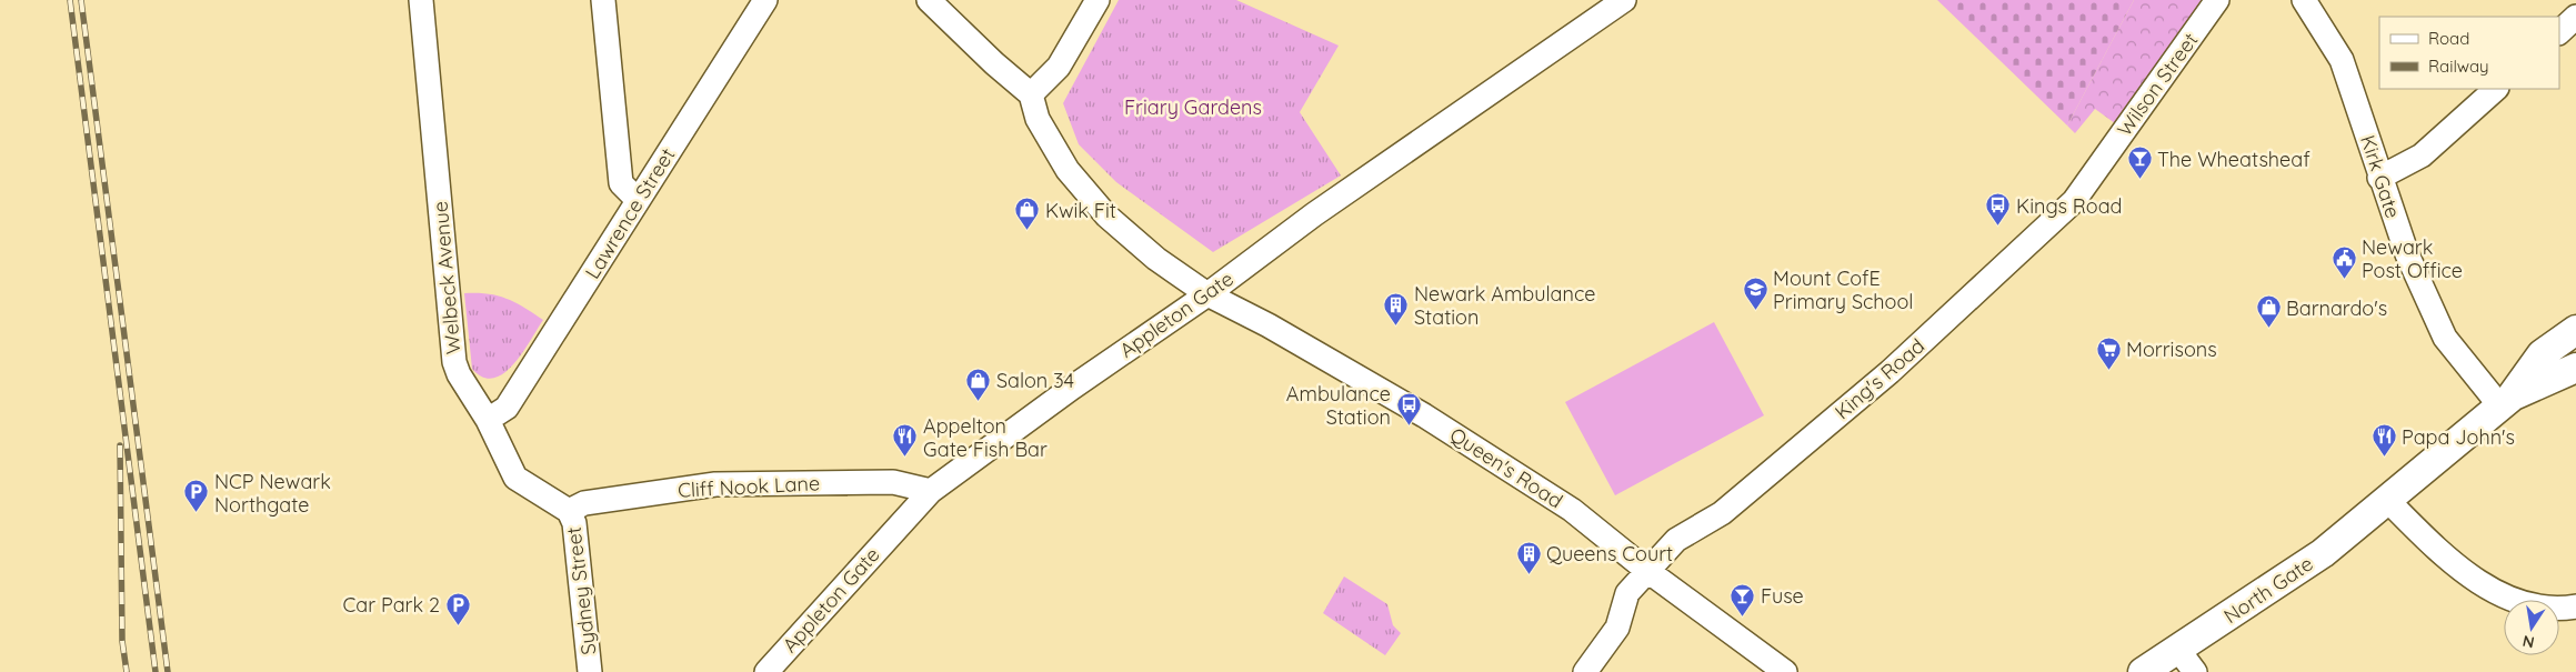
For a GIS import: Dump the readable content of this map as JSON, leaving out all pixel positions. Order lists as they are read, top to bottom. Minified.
{"streets":{"main road":["North Gate"],"street":["Wilson Street","Kirk Gate","Lawrence Street","Welbeck Avenue","Appleton Gate","King's Road","Queen's Road","Cliff Nook Lane","Sydney Street"]},"crossings":[["Wilson Street","King's Road"],["Kirk Gate","North Gate"],["Lawrence Street","Welbeck Avenue"],["Welbeck Avenue","Cliff Nook Lane"],["Welbeck Avenue","Sydney Street"],["Appleton Gate","Queen's Road"],["Appleton Gate","Cliff Nook Lane"],["King's Road","Queen's Road"],["Cliff Nook Lane","Sydney Street"]],"parks":["Friary Gardens"],"places":{"bar":["The Wheatsheaf","Fuse"],"bus stop":["Kings Road","Ambulance Station"],"shop":["Kwik Fit","Barnardo's","Salon 34"],"public building":["Newark Post Office"],"school or university":["Mount CofE Primary School"],"building":["Newark Ambulance Station","Queens Court"],"supermarket":["Morrisons"],"restaurant":["Appelton Gate Fish Bar","Papa John's"],"parking":["NCP Newark Northgate","Car Park 2"]},"legend":["Road","Railway"],"north":"bottom"}
